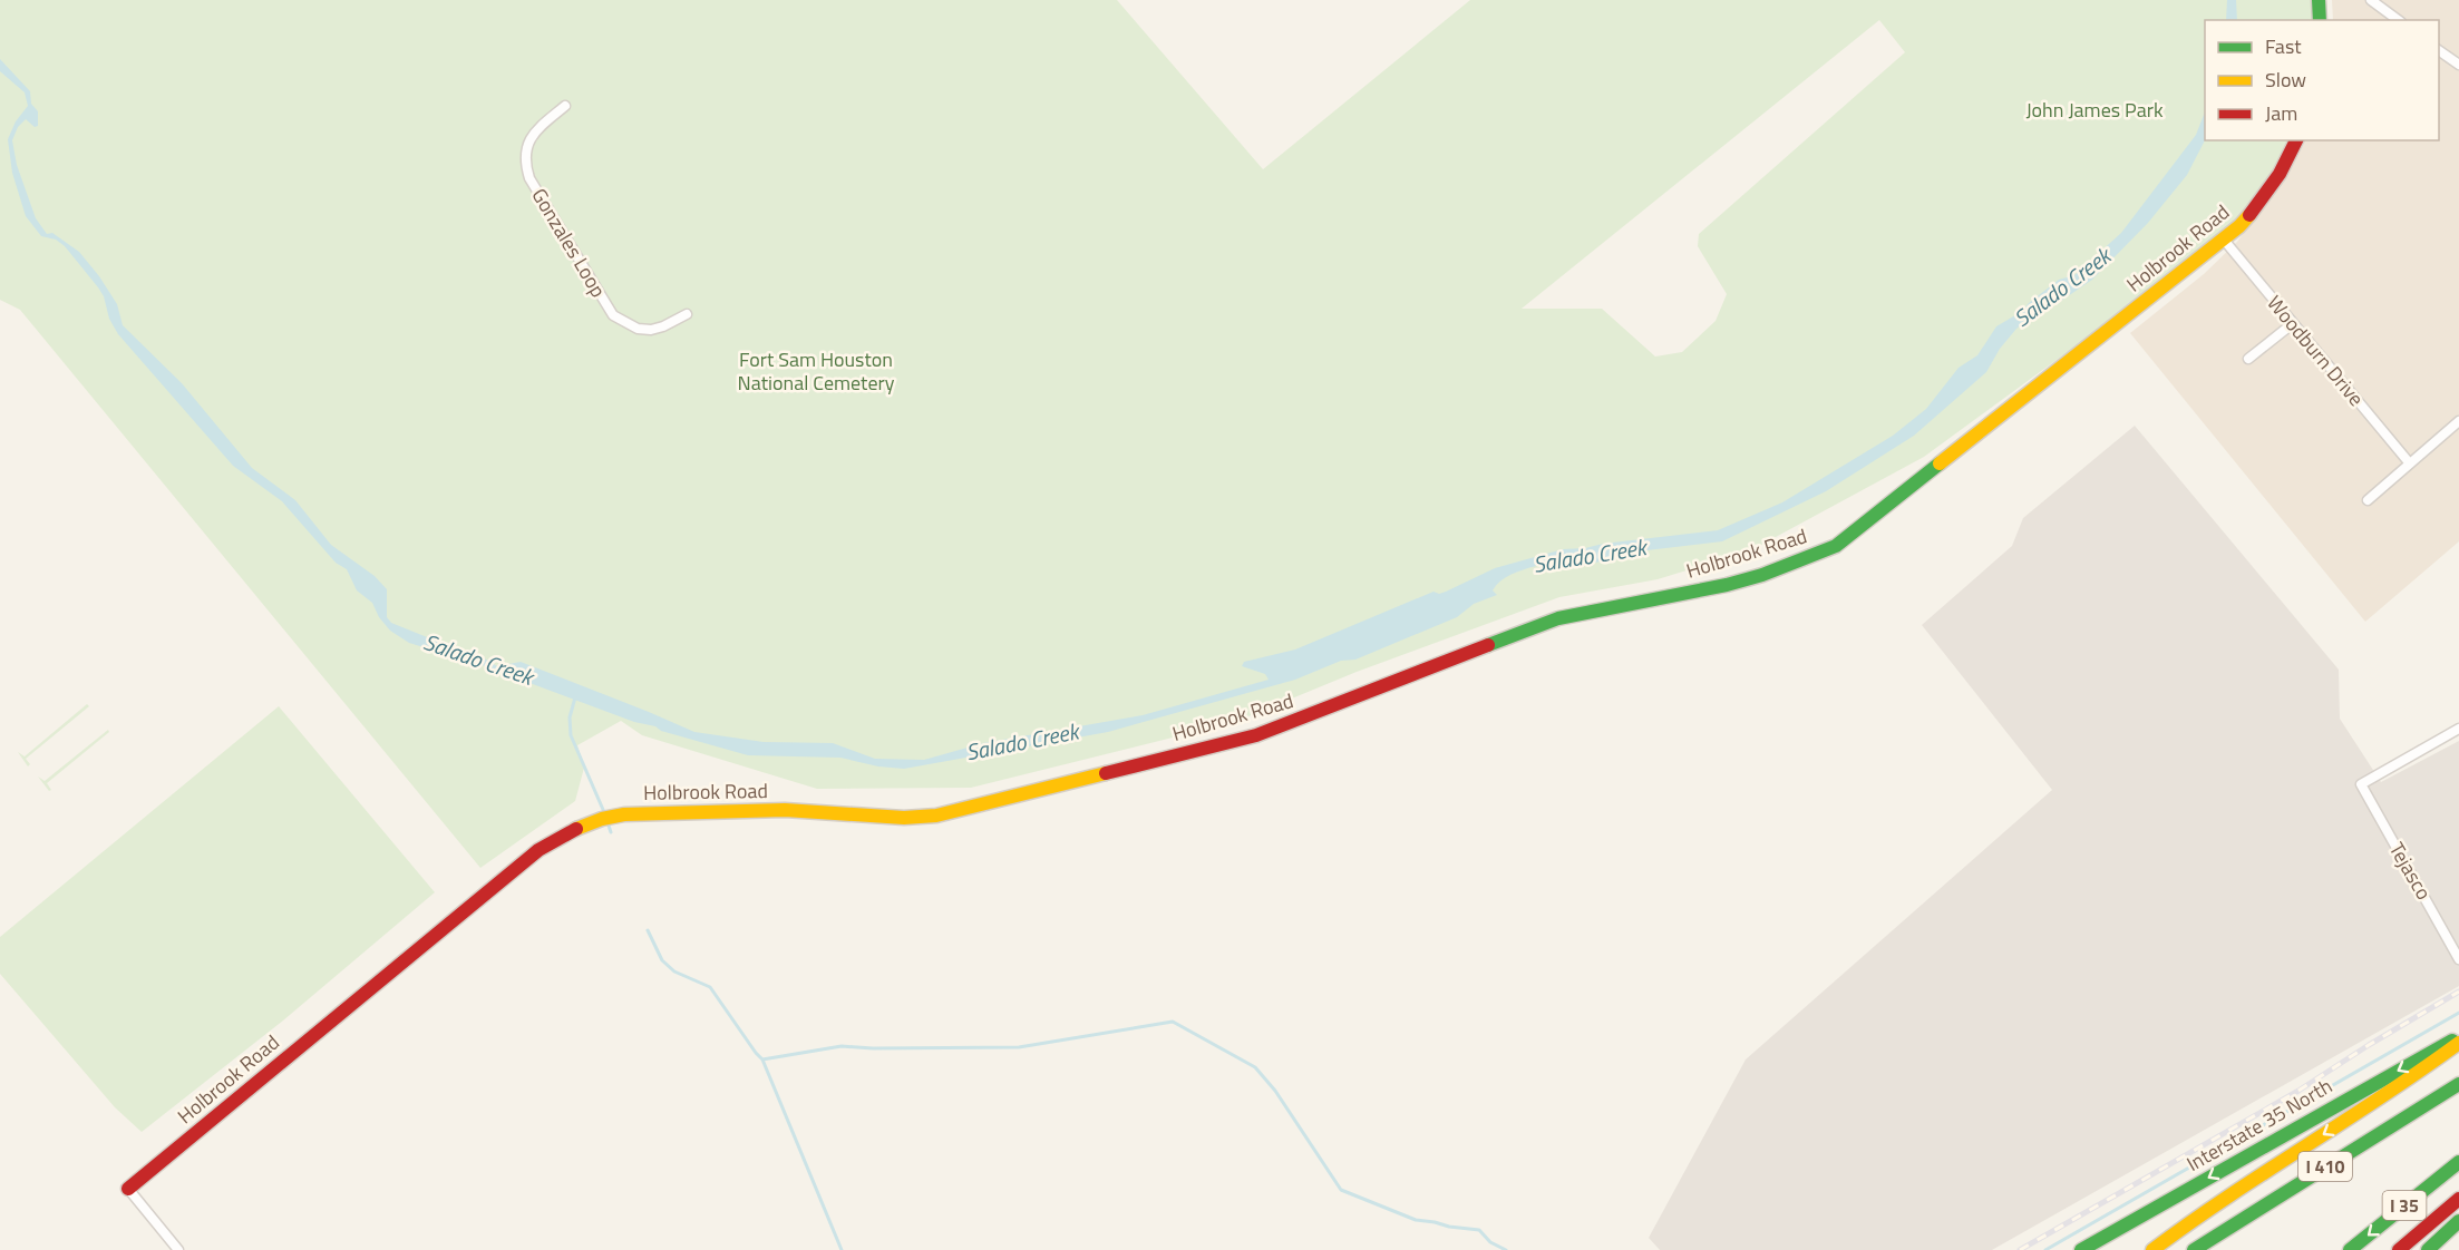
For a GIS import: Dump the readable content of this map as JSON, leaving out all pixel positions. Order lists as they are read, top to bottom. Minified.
{"streets":{"main road":["Holbrook Road","Interstate 35 North","I 410","I 35"],"street":["Gonzales Loop","Woodburn Drive","Tejasco"]},"crossings":[["Holbrook Road","Woodburn Drive"]],"water":["Salado Creek"],"parks":["John James Park","Fort Sam Houston National Cemetery"],"legend":["Fast","Slow","Jam"]}
